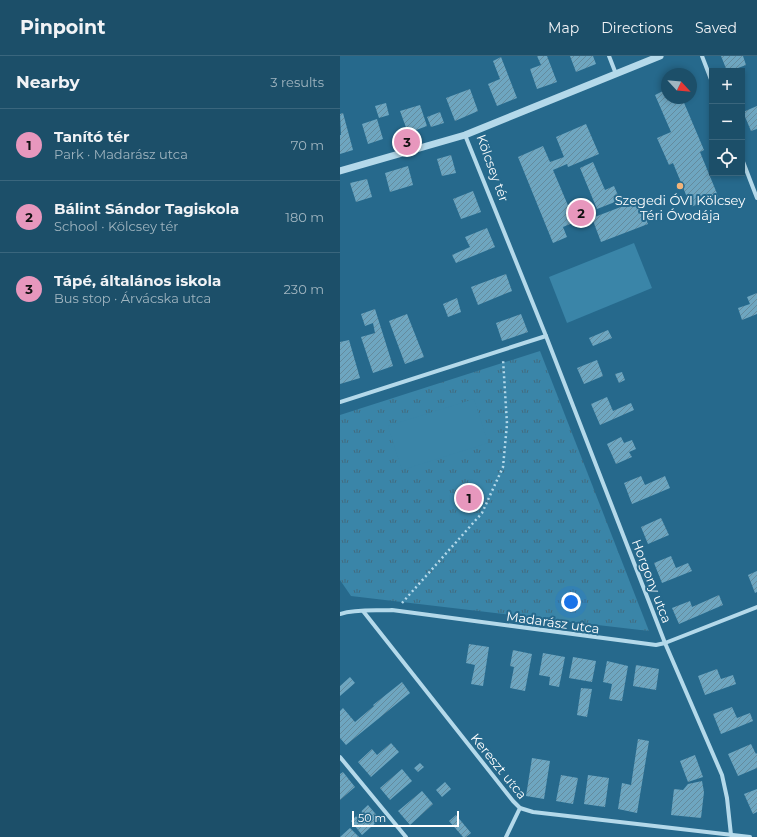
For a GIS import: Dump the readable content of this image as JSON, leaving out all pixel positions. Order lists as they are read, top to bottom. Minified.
{"streets":{"street":["Kölcsey tér","Horgony utca","Madarász utca","Kereszt utca"]},"crossings":[["Kölcsey tér","Horgony utca"],["Horgony utca","Madarász utca"],["Horgony utca","Kereszt utca"],["Madarász utca","Kereszt utca"]],"places":["Szegedi ÓVI Kölcsey Téri Óvodája"],"scale_bar":"50 m","north":"bottom right","page":{"header":"Pinpoint","nav":["Map","Directions","Saved"],"heading":["Nearby","3 results"],"map_buttons":["+","−"],"list":[{"mark":"1","name":"Tanító tér","note":"Park · Madarász utca","value":"70 m"},{"mark":"2","name":"Bálint Sándor Tagiskola","note":"School · Kölcsey tér","value":"180 m"},{"mark":"3","name":"Tápé, általános iskola","note":"Bus stop · Árvácska utca","value":"230 m"}],"pins":["3","2","1"],"scale":"50 m"}}
